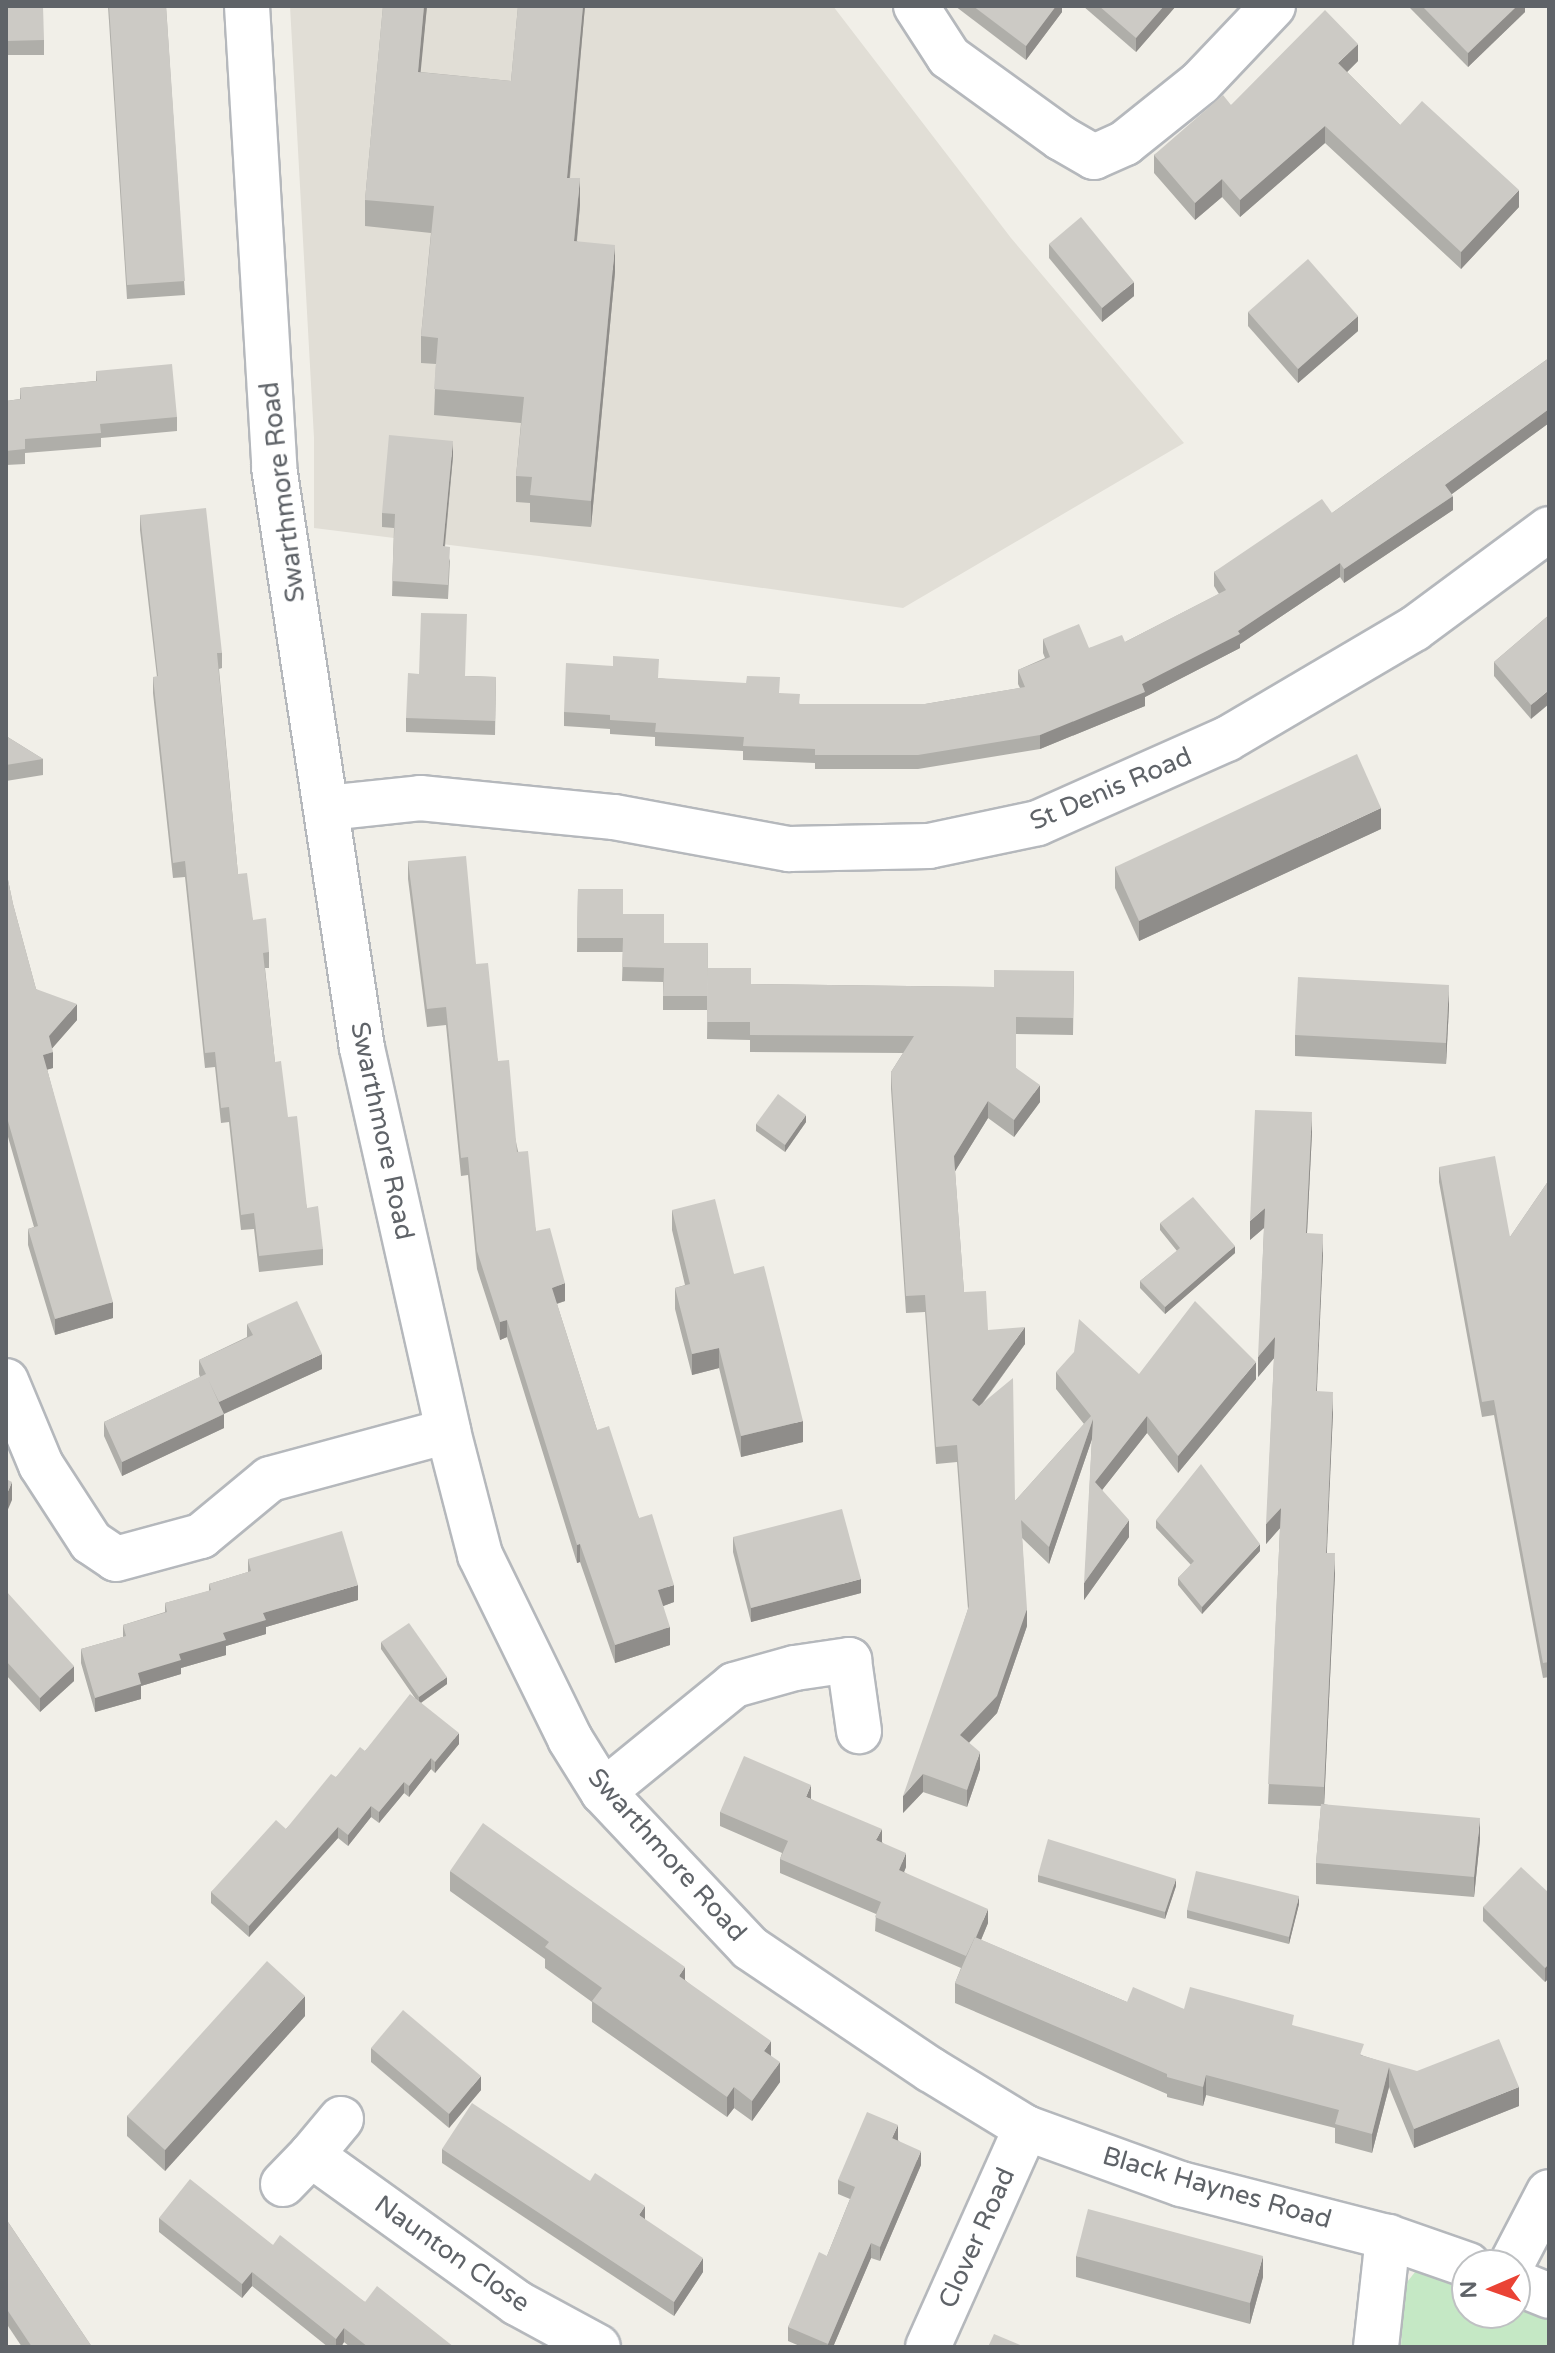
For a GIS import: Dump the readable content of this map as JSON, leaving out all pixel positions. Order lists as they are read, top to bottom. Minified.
{"streets":{"street":["Swarthmore Road","St Denis Road","Black Haynes Road","Clover Road","Naunton Close"]},"crossings":[["Swarthmore Road","St Denis Road"],["Swarthmore Road","Black Haynes Road"],["Black Haynes Road","Clover Road"]],"north":"left"}
